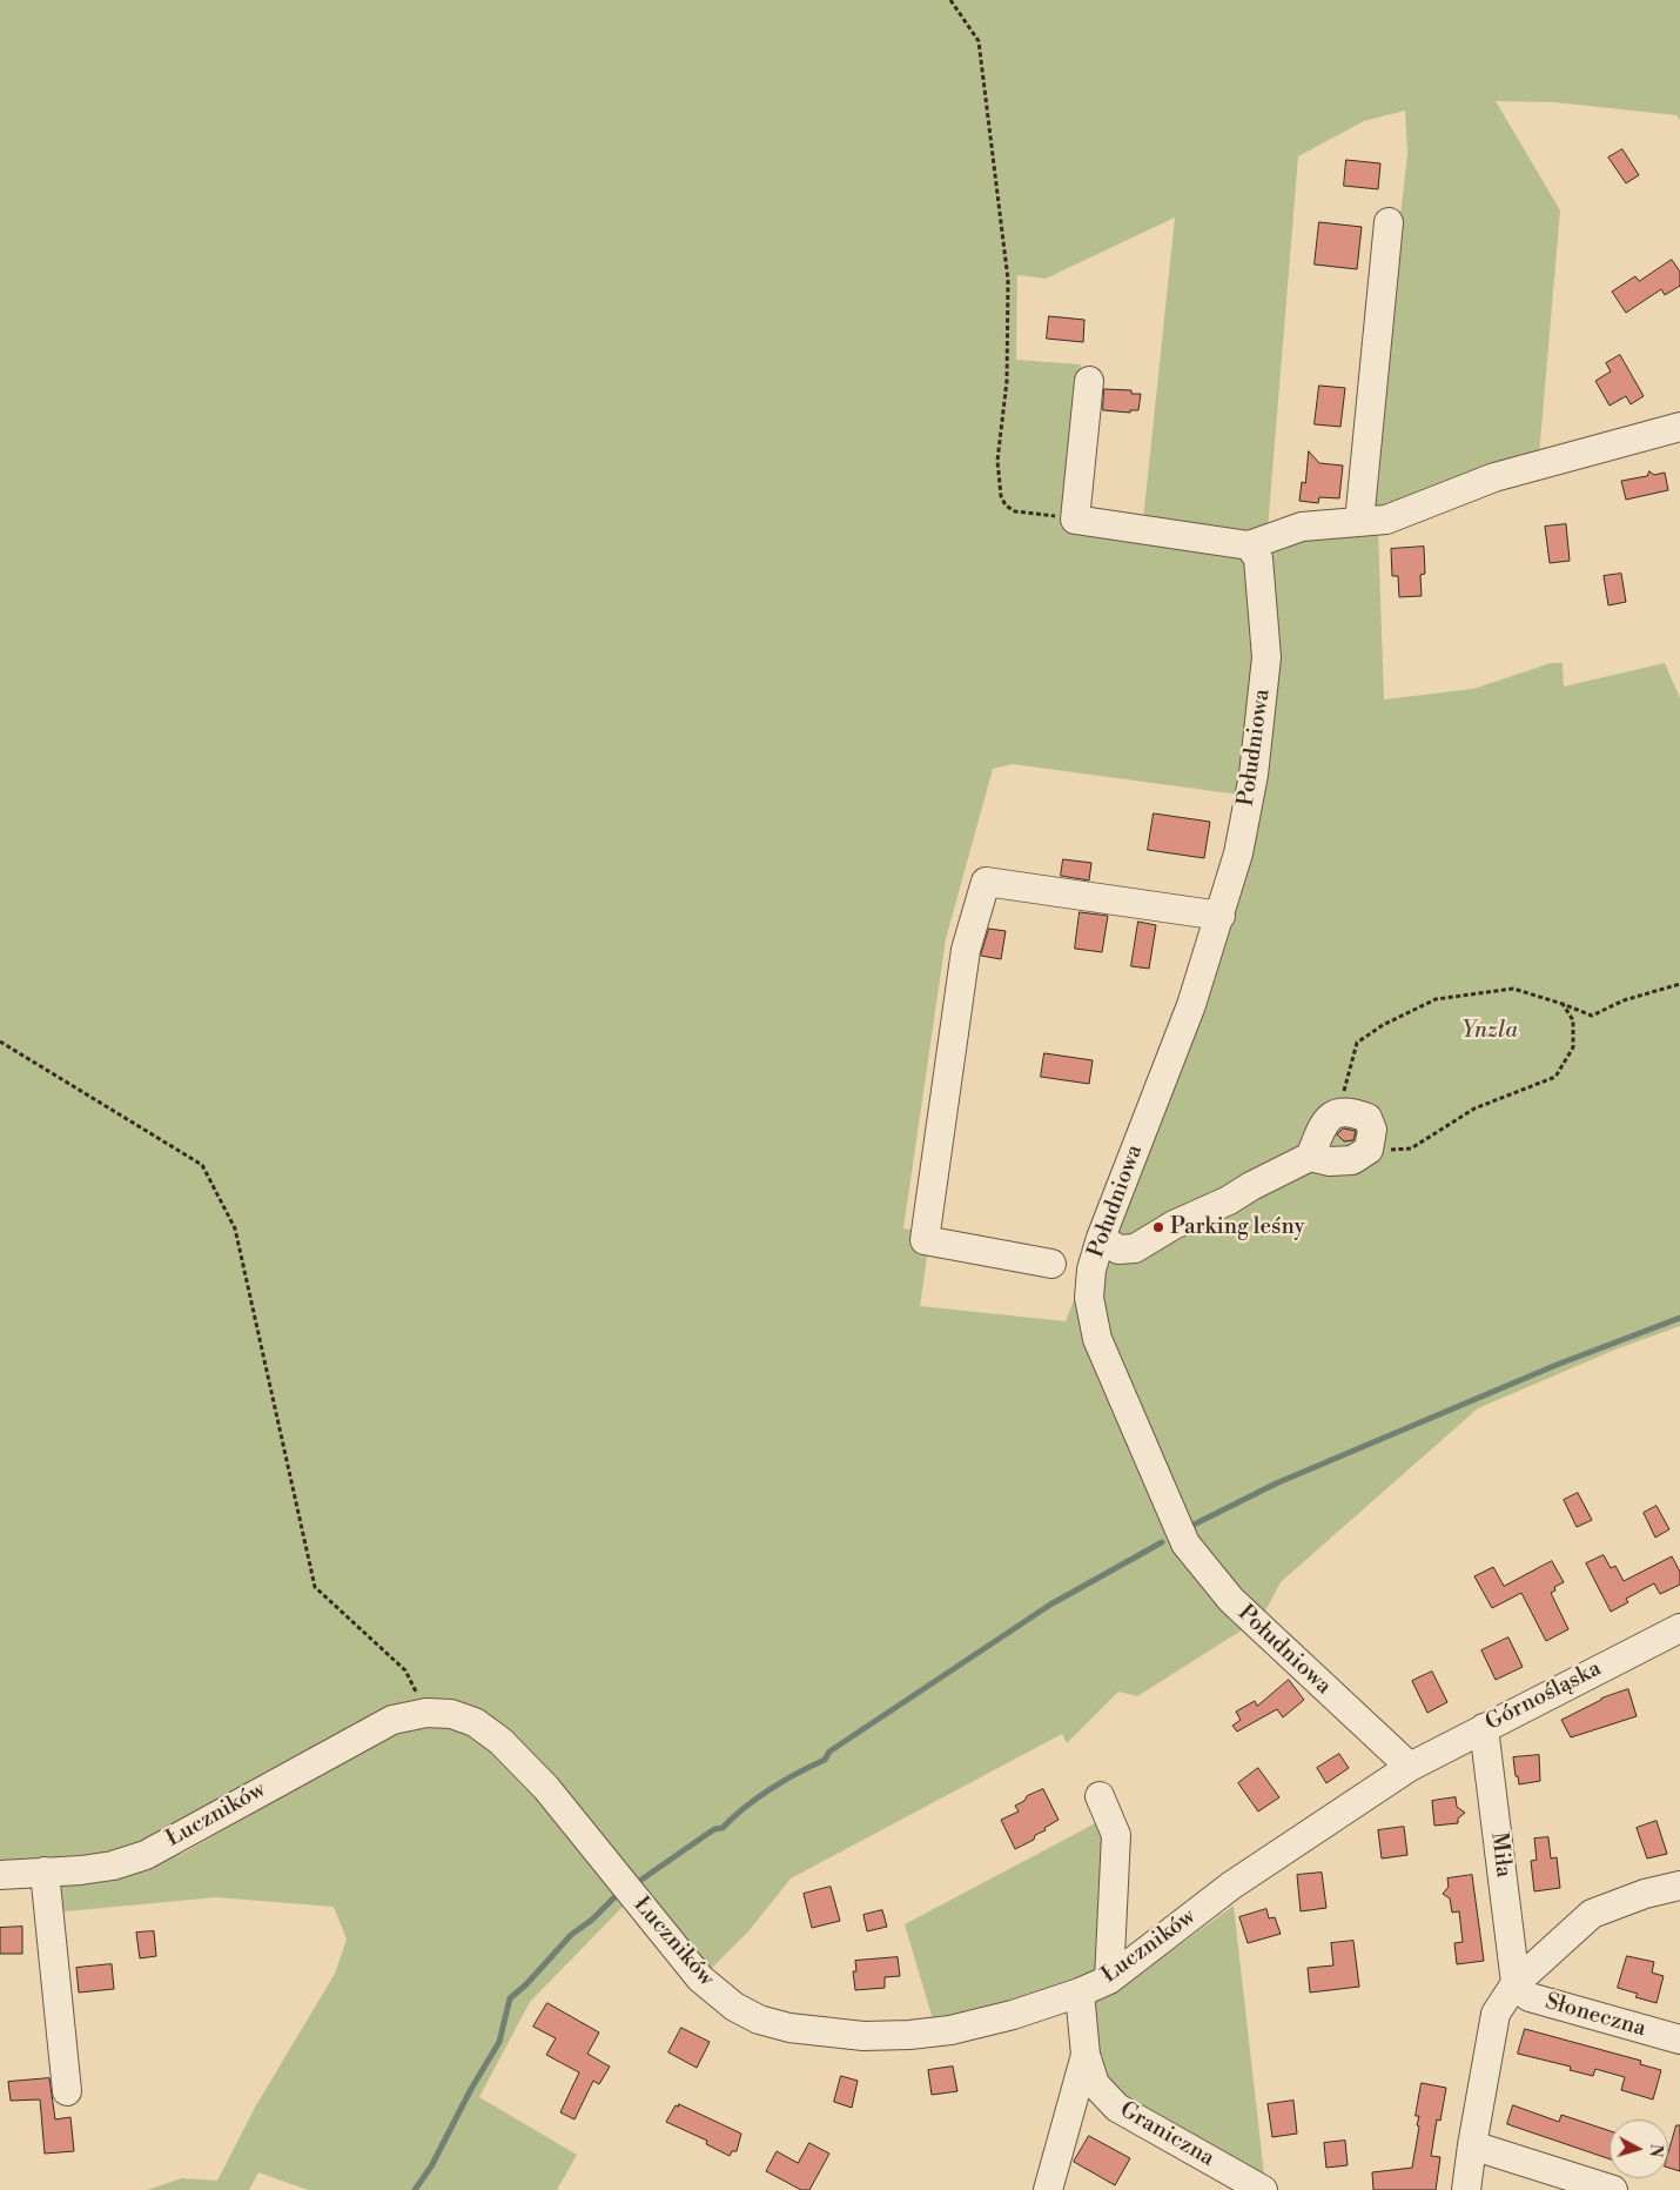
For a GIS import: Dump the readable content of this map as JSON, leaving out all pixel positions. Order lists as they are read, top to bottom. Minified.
{"streets":{"street":["Południowa","Górnośląska","Łuczników","Miła","Słoneczna","Graniczna"]},"crossings":[["Południowa","Górnośląska"],["Południowa","Łuczników"],["Górnośląska","Łuczników"],["Górnośląska","Miła"],["Łuczników","Graniczna"],["Miła","Słoneczna"]],"parks":["Ynzla"],"places":["Parking leśny"],"north":"right"}
